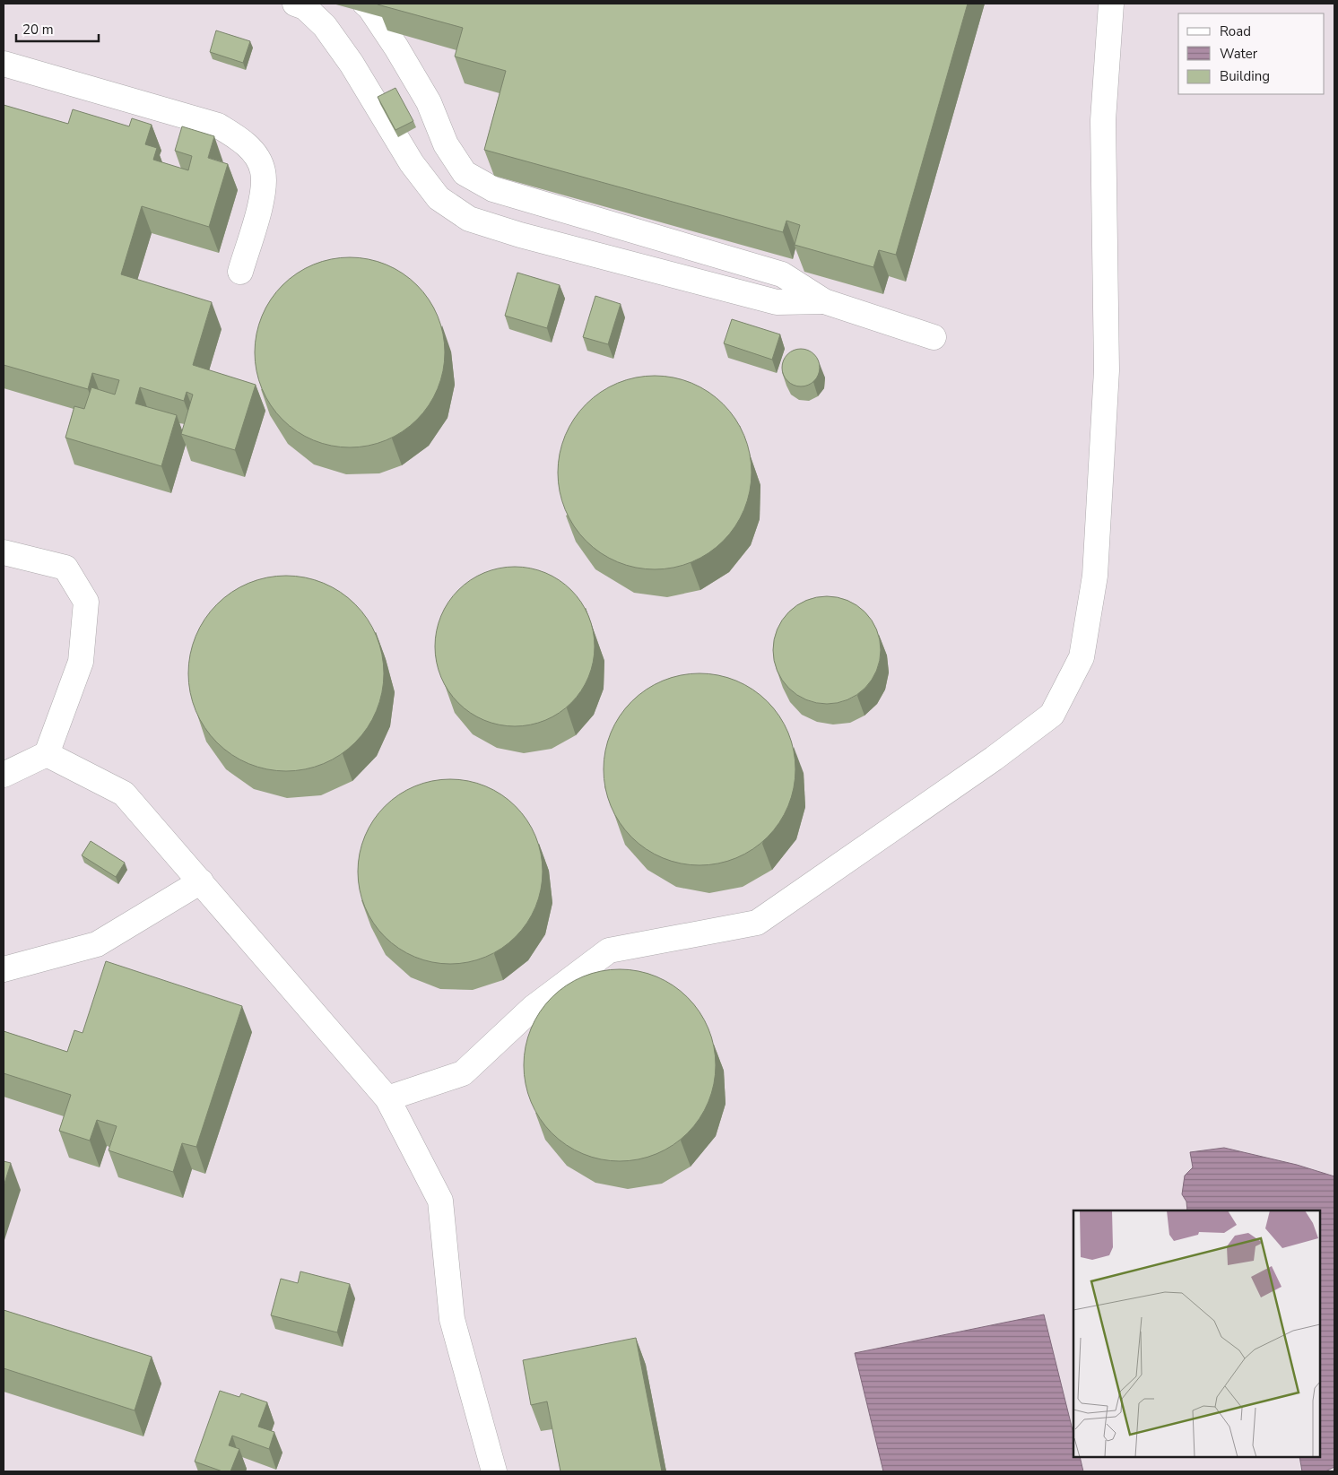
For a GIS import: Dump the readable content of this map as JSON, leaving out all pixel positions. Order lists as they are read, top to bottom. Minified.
{"legend":["Road","Water","Building"],"scale_bar":"20 m"}
